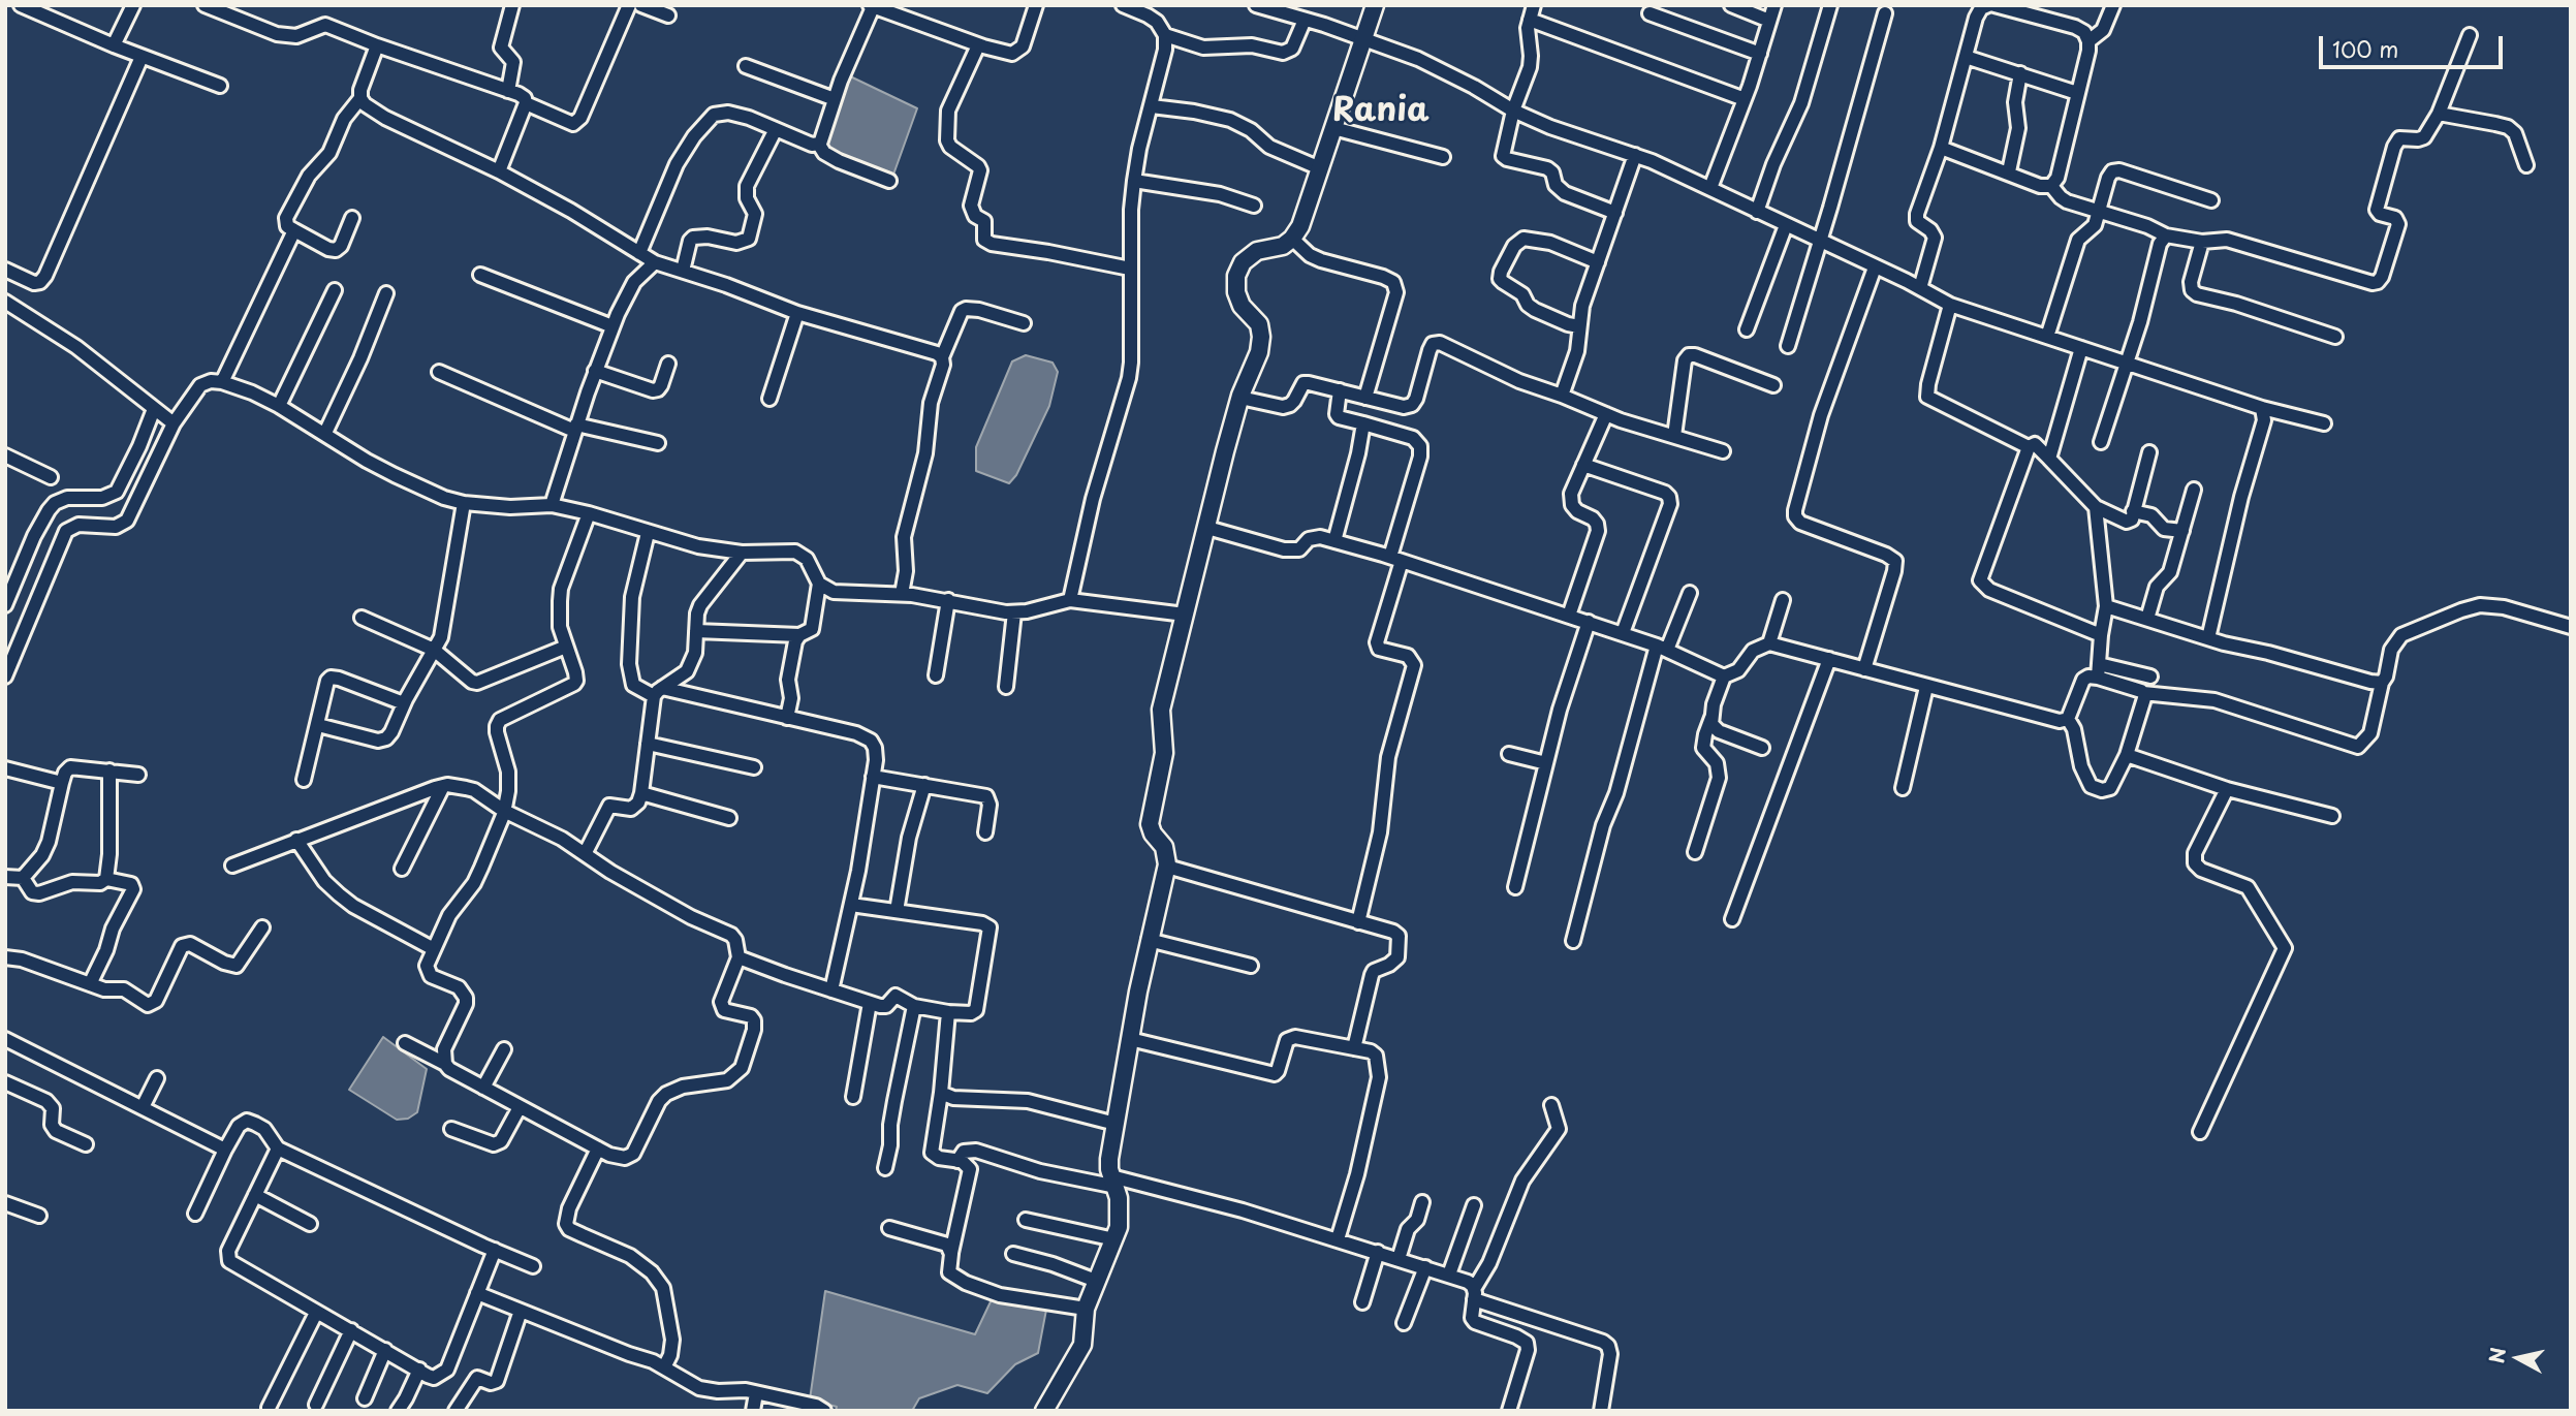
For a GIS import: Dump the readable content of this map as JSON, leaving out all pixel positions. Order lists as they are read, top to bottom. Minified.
{"districts":["Rania"],"scale_bar":"100 m","north":"left"}
